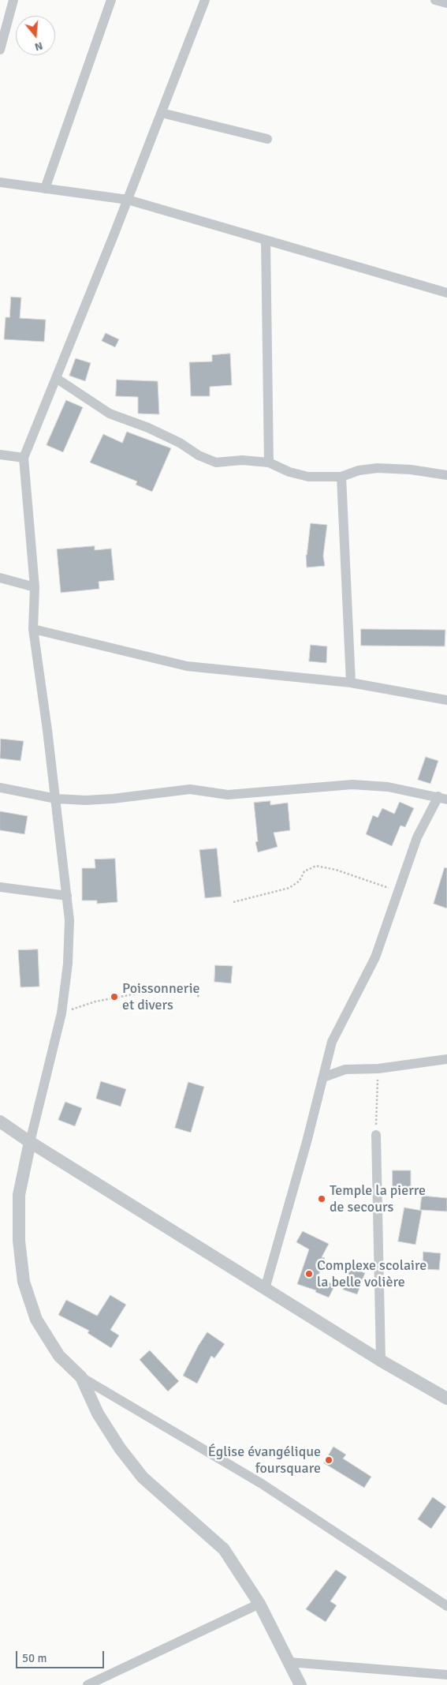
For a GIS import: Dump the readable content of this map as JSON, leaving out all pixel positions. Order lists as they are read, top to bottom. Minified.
{"places":["Poissonnerie et divers","Temple la pierre de secours","Complexe scolaire la belle volière","Église évangélique foursquare"],"scale_bar":"50 m","north":"bottom"}
